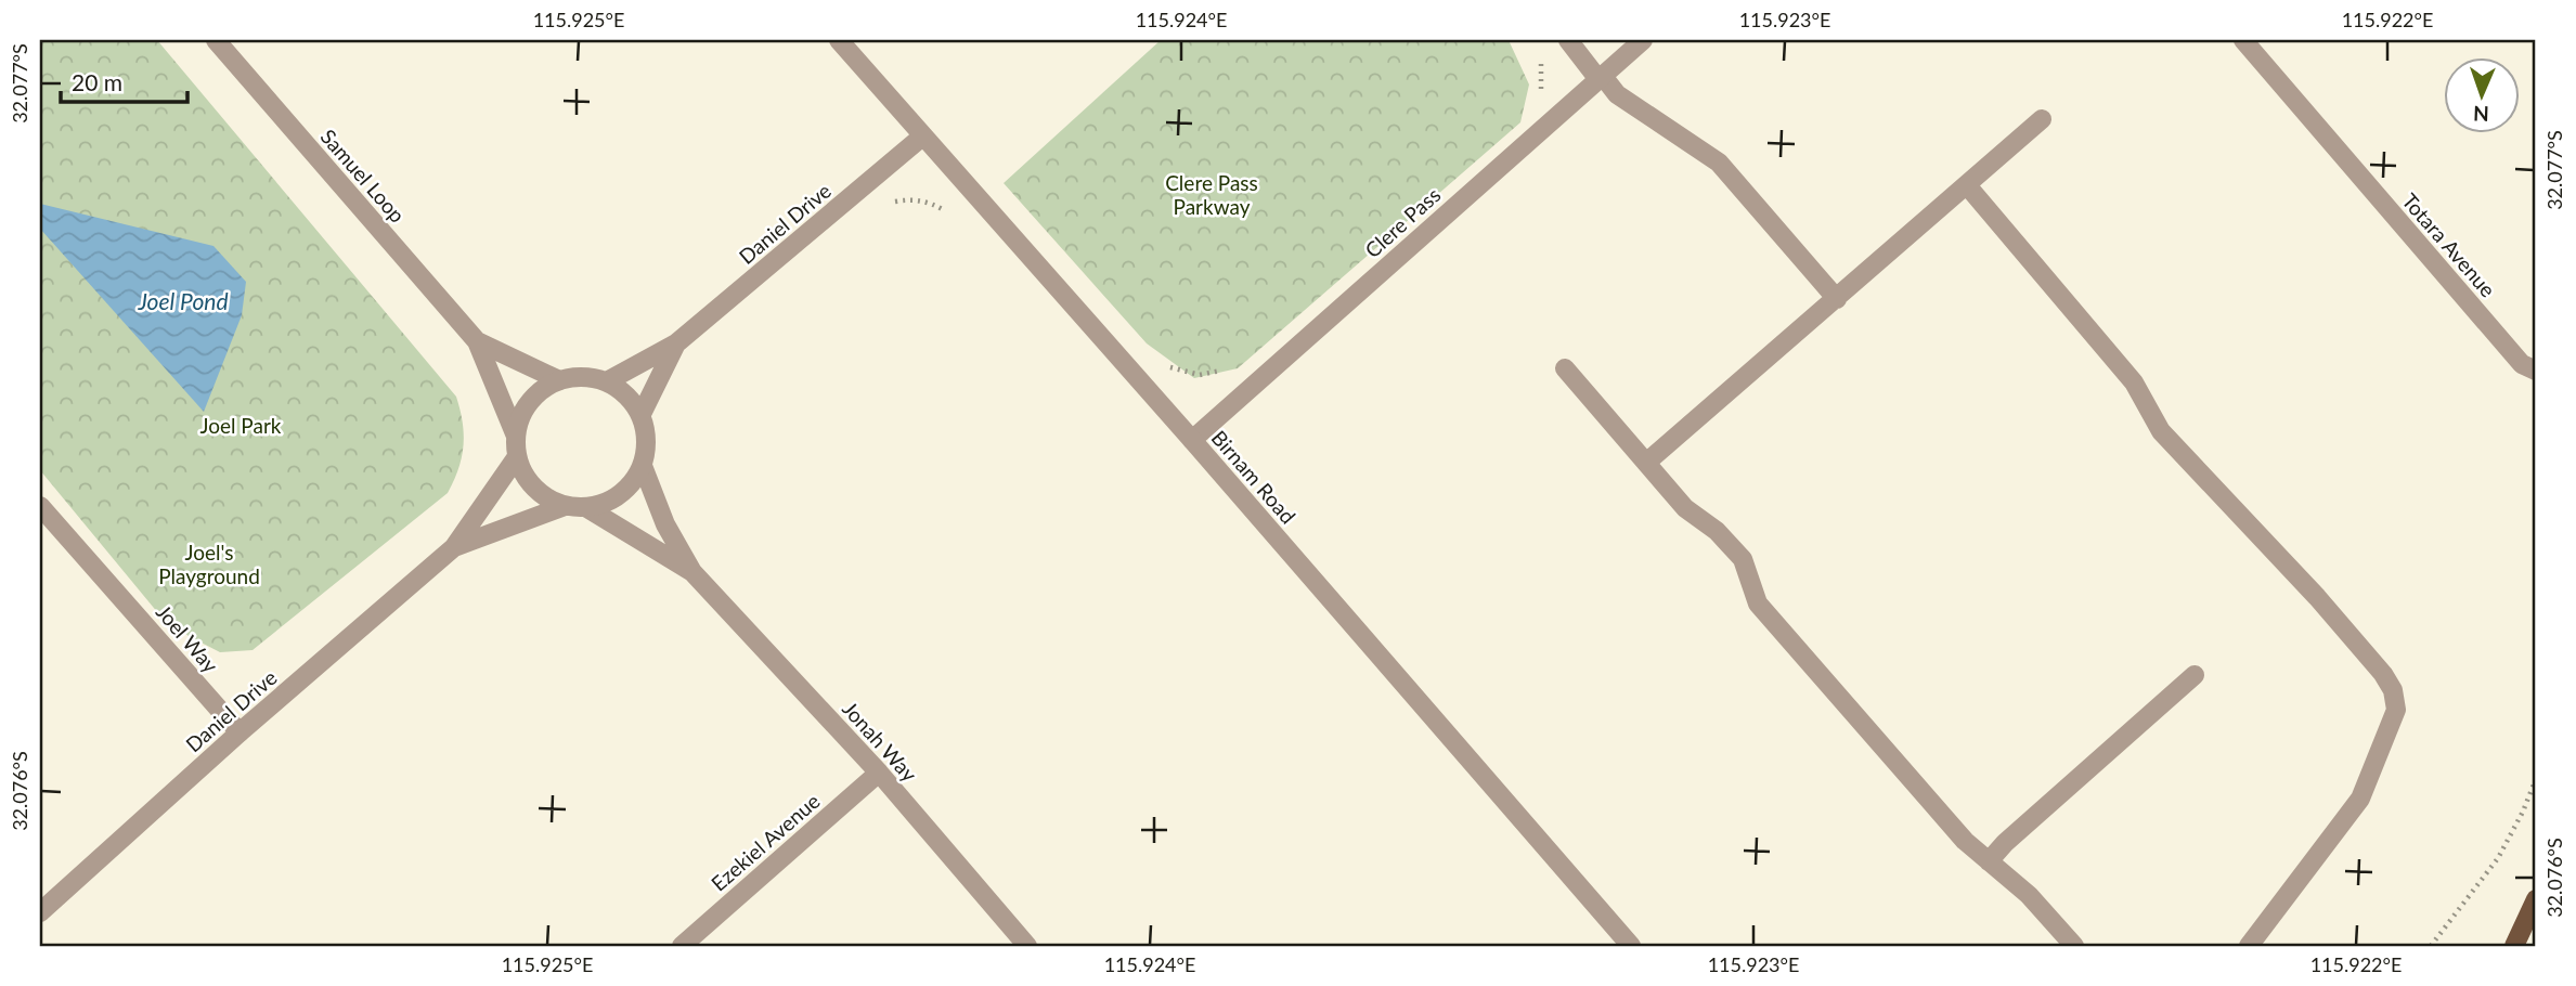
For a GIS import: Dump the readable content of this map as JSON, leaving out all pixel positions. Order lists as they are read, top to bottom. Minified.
{"streets":{"street":["Samuel Loop","Clere Pass","Daniel Drive","Totara Avenue","Birnam Road","Joel Way","Jonah Way","Ezekiel Avenue"]},"crossings":[["Samuel Loop","Daniel Drive"],["Samuel Loop","Jonah Way"],["Clere Pass","Birnam Road"],["Daniel Drive","Birnam Road"],["Daniel Drive","Joel Way"],["Daniel Drive","Jonah Way"],["Jonah Way","Ezekiel Avenue"]],"water":["Joel Pond"],"parks":["Clere Pass Parkway","Joel Park","Joel's Playground"],"scale_bar":"20 m","north":"bottom","coordinates":["115.925°E","115.924°E","115.923°E","115.922°E","32.077°S","32.076°S"]}
